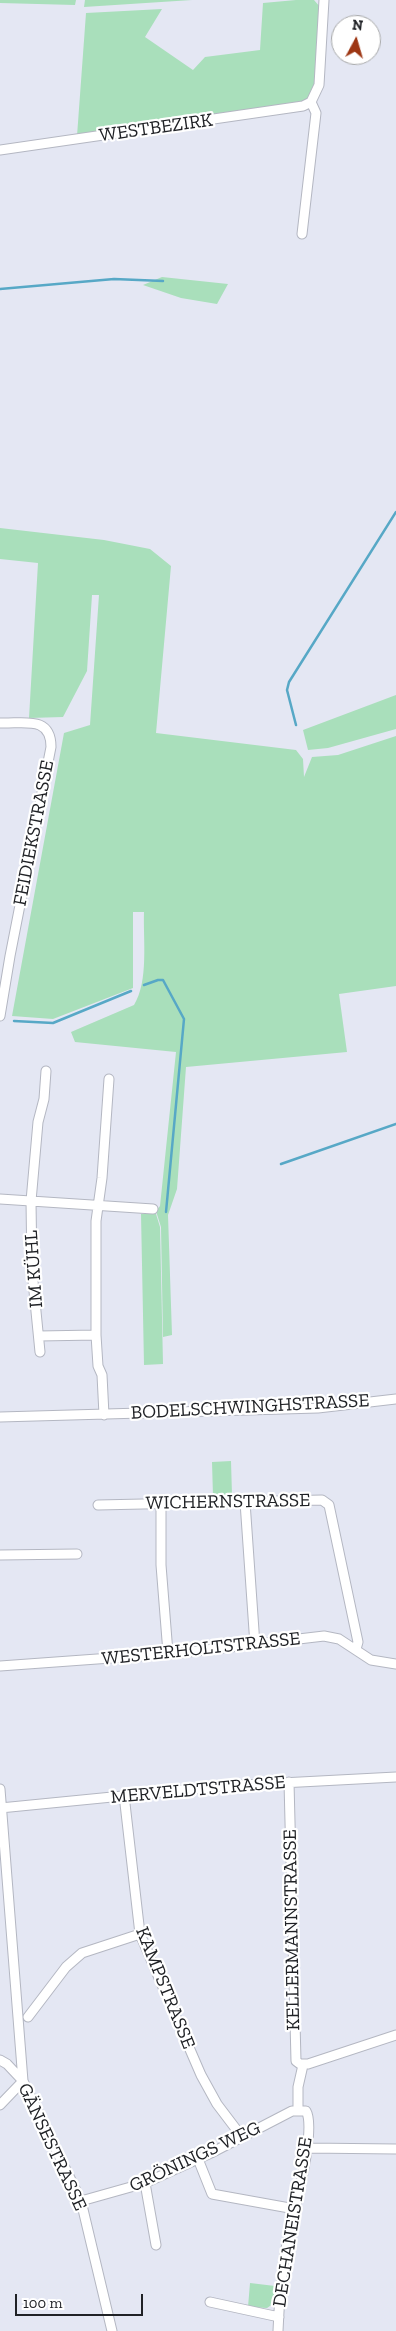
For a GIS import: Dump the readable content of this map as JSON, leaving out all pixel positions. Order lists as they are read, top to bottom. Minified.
{"streets":{"street":["WESTBEZIRK","FEIDIEKSTRASSE","IM KÜHL","BODELSCHWINGHSTRASSE","WICHERNSTRASSE","WESTERHOLTSTRASSE","MERVELDTSTRASSE","KELLERMANNSTRASSE","KAMPSTRASSE","GÄNSESTRASSE","GRÖNINGS WEG","DECHANEISTRASSE"]},"crossings":[["WICHERNSTRASSE","WESTERHOLTSTRASSE"],["MERVELDTSTRASSE","KELLERMANNSTRASSE"],["MERVELDTSTRASSE","KAMPSTRASSE"],["KAMPSTRASSE","GRÖNINGS WEG"],["GÄNSESTRASSE","GRÖNINGS WEG"],["GRÖNINGS WEG","DECHANEISTRASSE"]],"scale_bar":"100 m","north":"top"}
